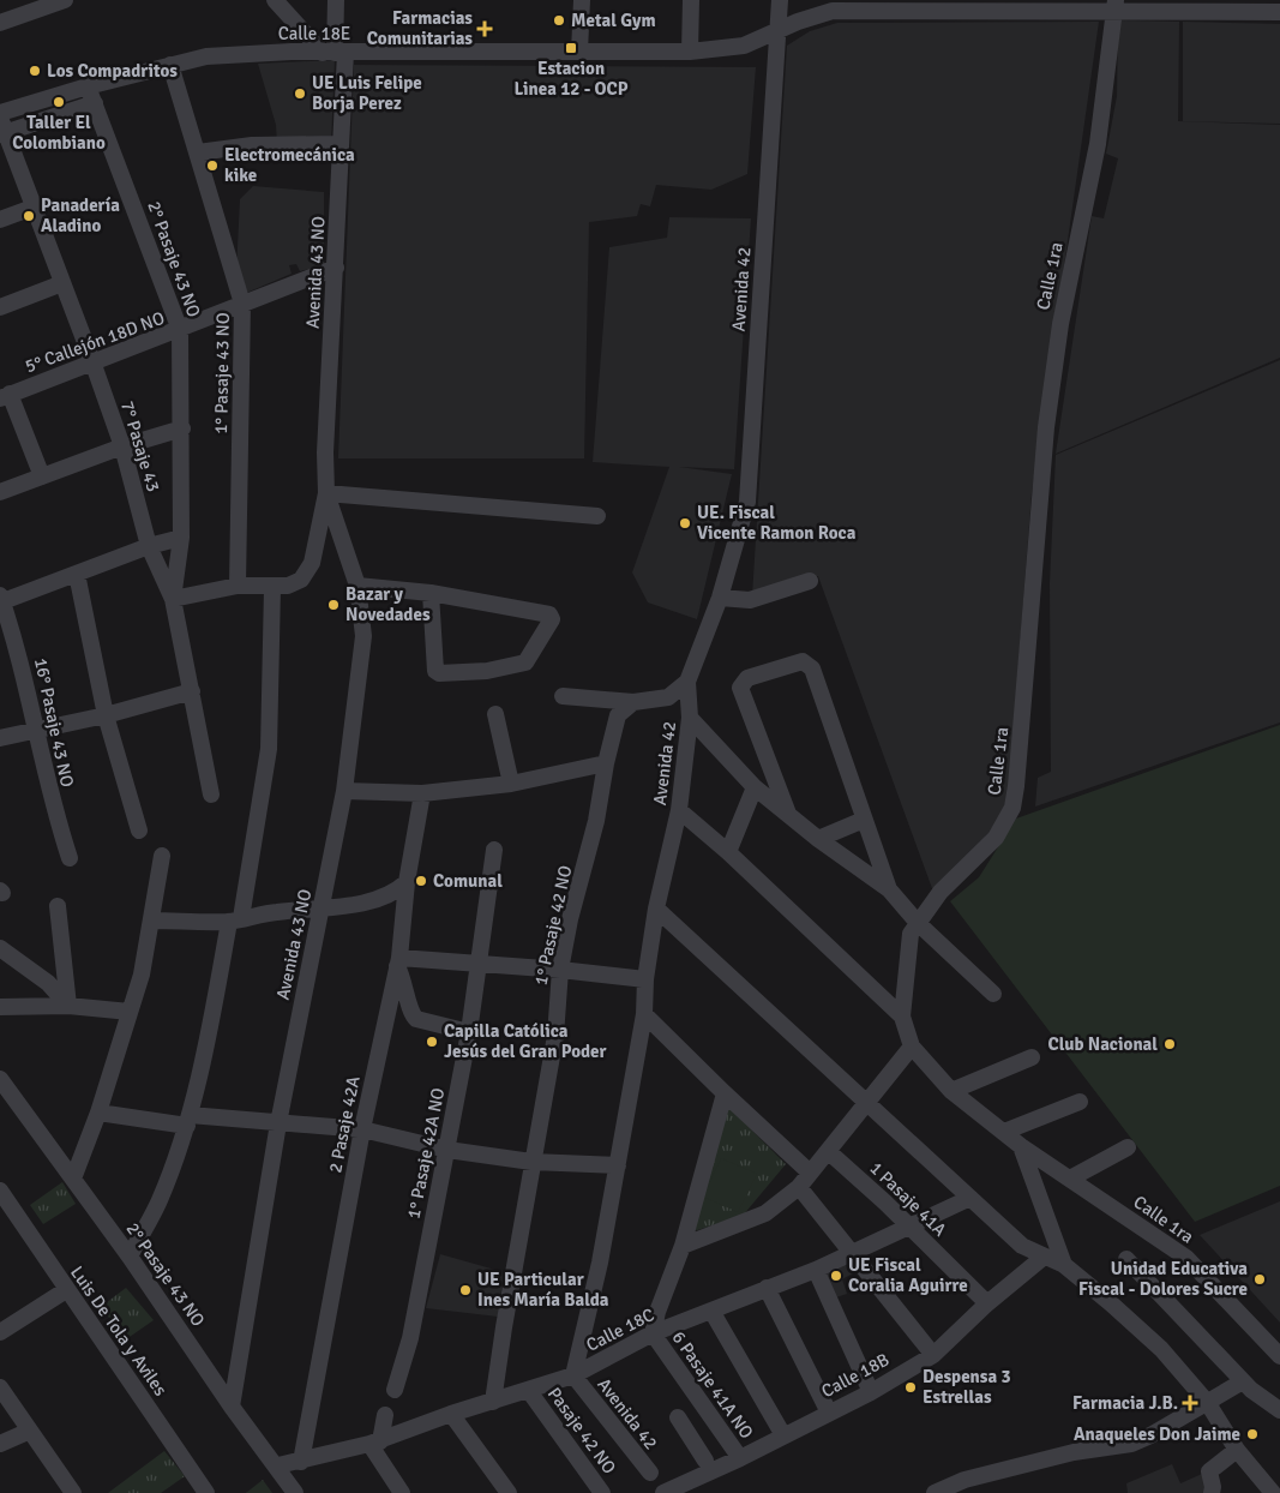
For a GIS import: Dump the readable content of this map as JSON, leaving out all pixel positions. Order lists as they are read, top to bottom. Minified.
{"streets":{"street":["Calle 18E","2° Pasaje 43 NO","Avenida 43 NO","Calle 1ra","Avenida 42","5° Callejón 18D NO","1° Pasaje 43 NO","7° Pasaje 43","16° Pasaje 43 NO","1° Pasaje 42 NO","2 Pasaje 42A","1° Pasaje 42A NO","1 Pasaje 41A","Calle 18C","Luis De Tola y Aviles","Calle 18B","6 Pasaje 41A NO","Pasaje 42 NO"]},"crossings":[["Calle 18E","2° Pasaje 43 NO"],["Calle 18E","Avenida 43 NO"],["Calle 18E","Calle 1ra"],["Calle 18E","Avenida 42"],["Calle 18E","1° Pasaje 43 NO"],["2° Pasaje 43 NO","Avenida 43 NO"],["2° Pasaje 43 NO","5° Callejón 18D NO"],["2° Pasaje 43 NO","7° Pasaje 43"],["2° Pasaje 43 NO","Calle 18C"],["Avenida 43 NO","5° Callejón 18D NO"],["Avenida 43 NO","1° Pasaje 43 NO"],["Avenida 43 NO","7° Pasaje 43"],["Avenida 42","Calle 18C"],["5° Callejón 18D NO","1° Pasaje 43 NO"],["5° Callejón 18D NO","7° Pasaje 43"],["1° Pasaje 42 NO","Calle 18C"],["2 Pasaje 42A","Calle 18C"],["1 Pasaje 41A","Calle 18C"],["1 Pasaje 41A","Calle 18B"],["Calle 18C","6 Pasaje 41A NO"],["Calle 18C","Pasaje 42 NO"],["Calle 18B","6 Pasaje 41A NO"]],"places":{"other":["Metal Gym","Los Compadritos","UE Luis Felipe Borja Perez","Taller El Colombiano","Electromecánica kike","Panadería Aladino","UE. Fiscal Vicente Ramon Roca","Bazar y Novedades","Comunal","Capilla Católica Jesús del Gran Poder","Club Nacional","UE Fiscal Coralia Aguirre","Unidad Educativa Fiscal - Dolores Sucre","UE Particular Ines María Balda","Despensa 3 Estrellas","Anaqueles Don Jaime"],"health":["Farmacias Comunitarias","Farmacia J.B."],"transit":["Estacion Linea 12 - OCP"]}}
